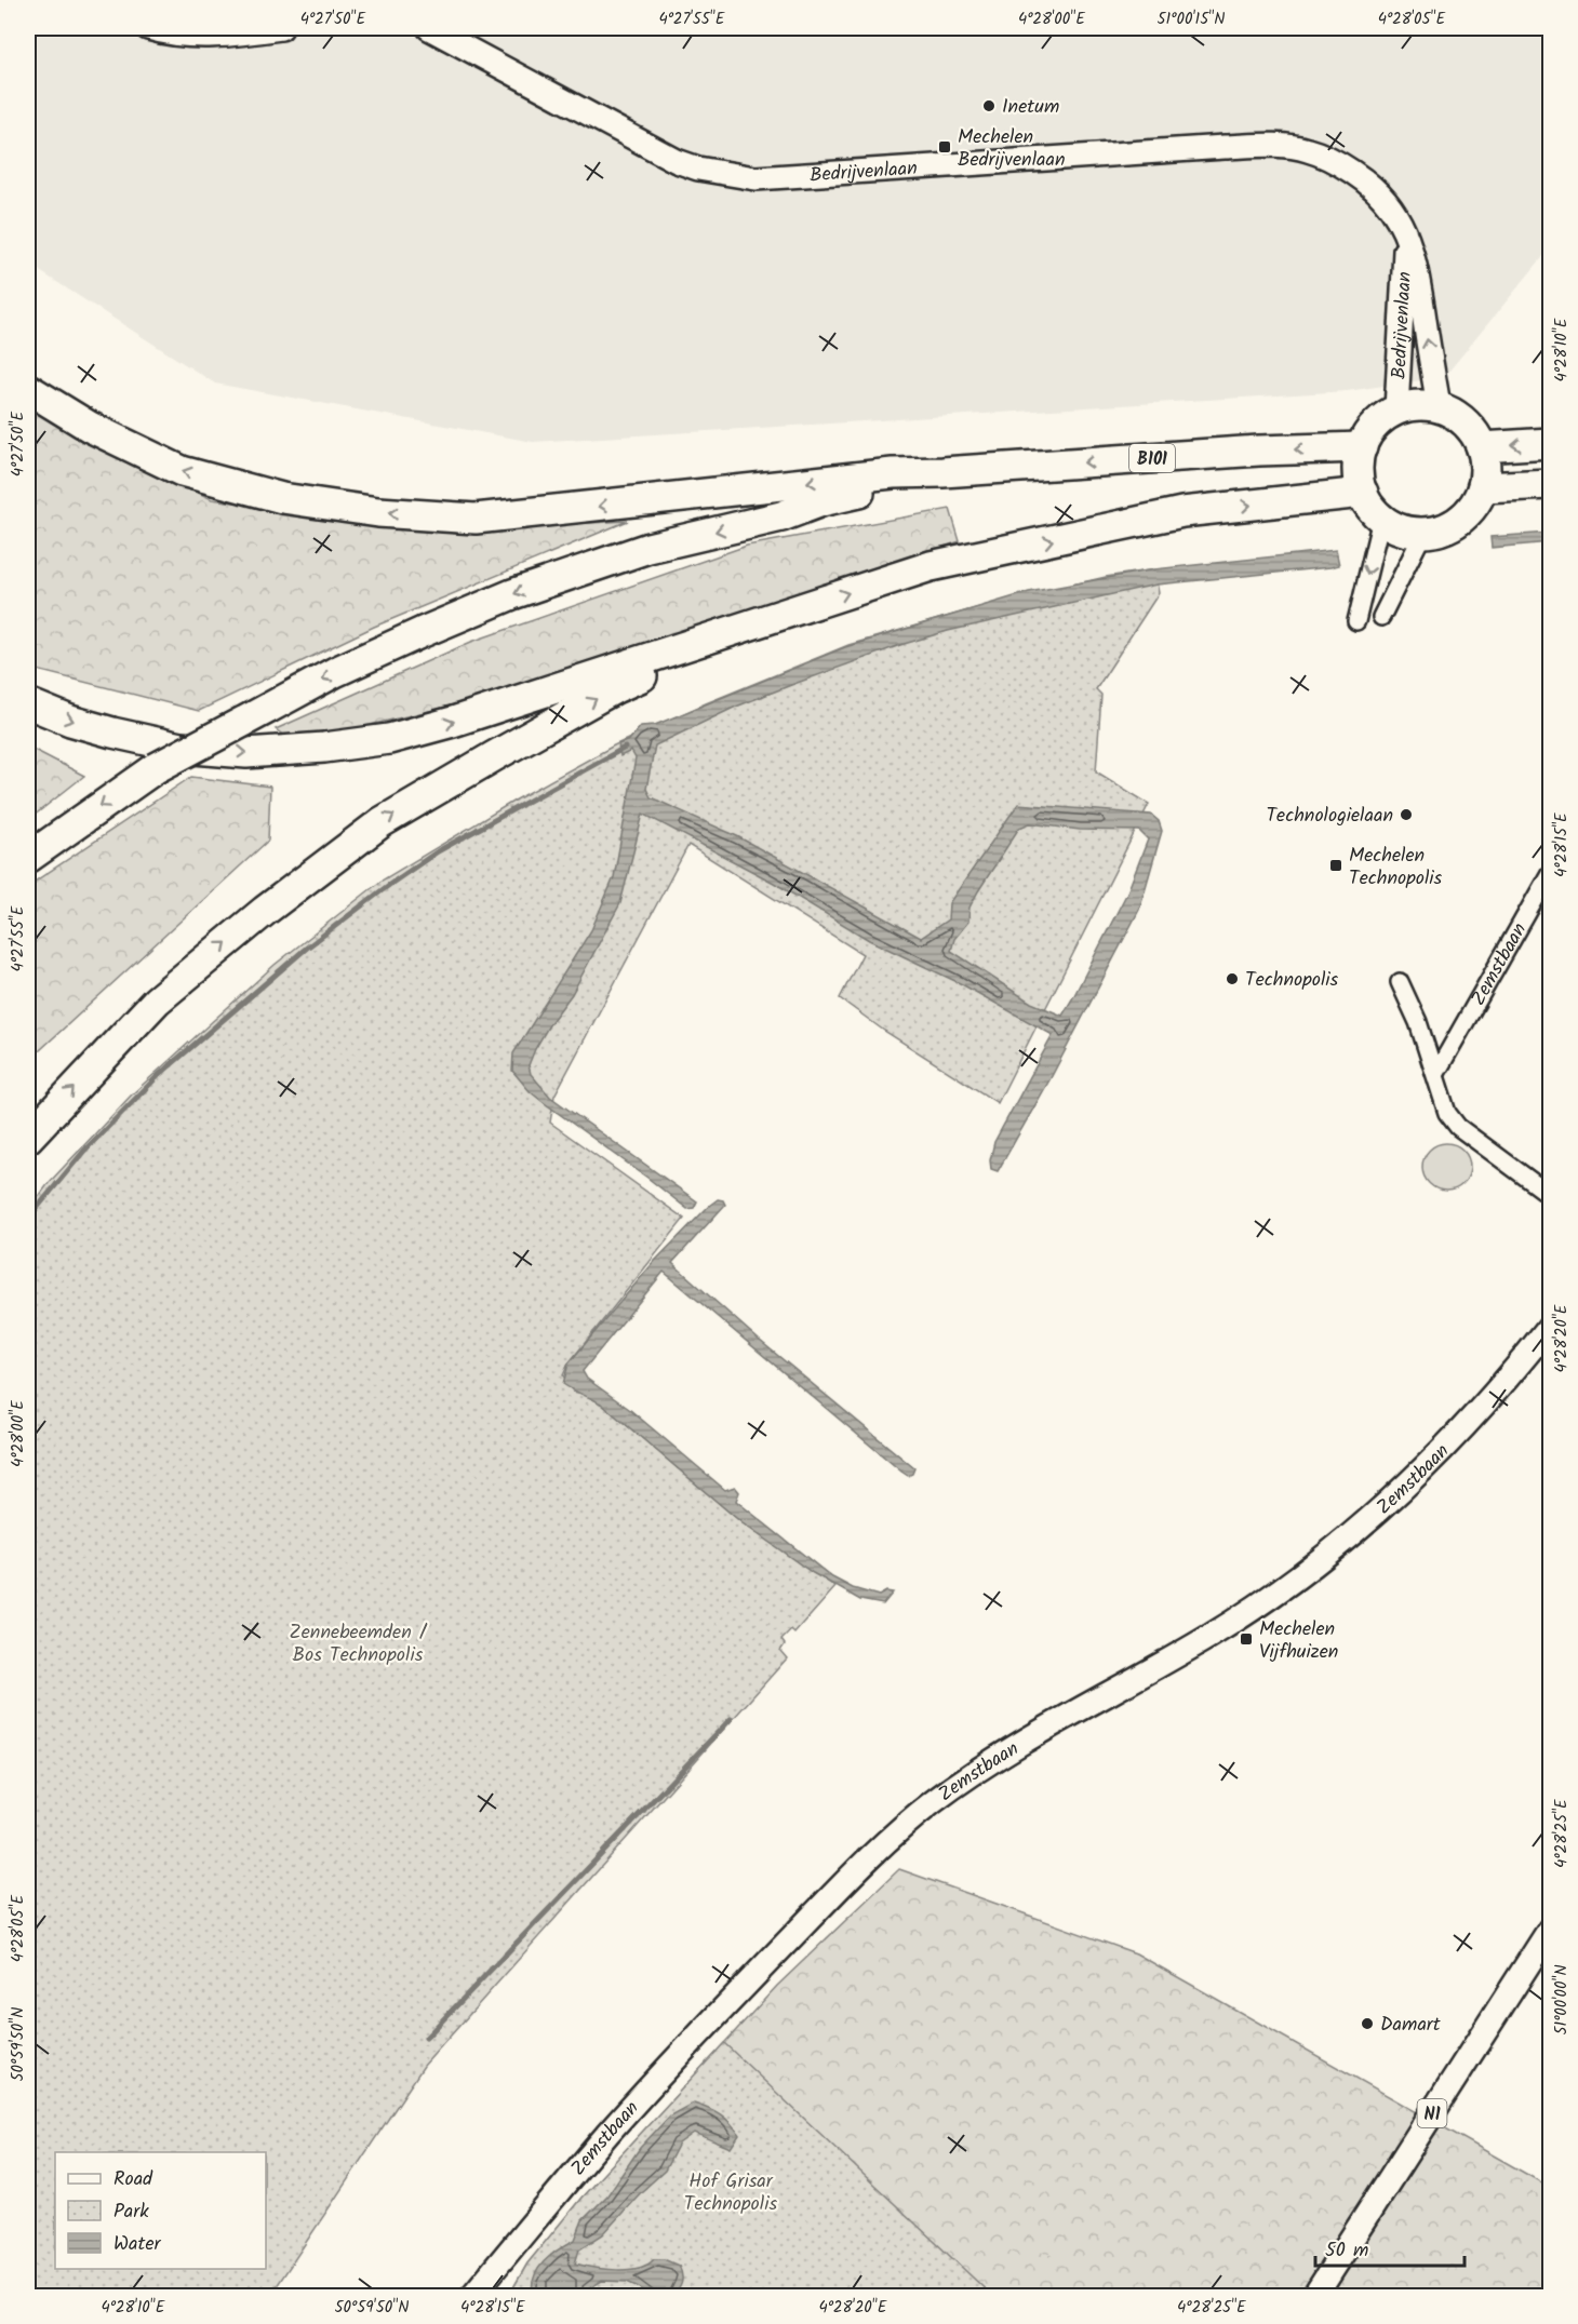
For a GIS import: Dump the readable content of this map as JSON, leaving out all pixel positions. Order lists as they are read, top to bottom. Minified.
{"streets":{"highway":["B101"],"main road":["Bedrijvenlaan","Zemstbaan","N1"]},"crossings":[["Bedrijvenlaan","B101"]],"parks":["Zennebeemden / Bos Technopolis","Hof Grisar Technopolis"],"places":{"other":["Inetum","Technologielaan","Technopolis","Damart"],"transit":["Mechelen Bedrijvenlaan","Mechelen Technopolis","Mechelen Vijfhuizen"]},"legend":["Road","Park","Water"],"scale_bar":"50 m","coordinates":["4°27'50\"E","4°27'55\"E","4°28'00\"E","51°00'15\"N","4°28'05\"E","4°28'10\"E","4°28'15\"E","4°28'20\"E","4°28'25\"E","51°00'00\"N","50°59'50\"N"]}
